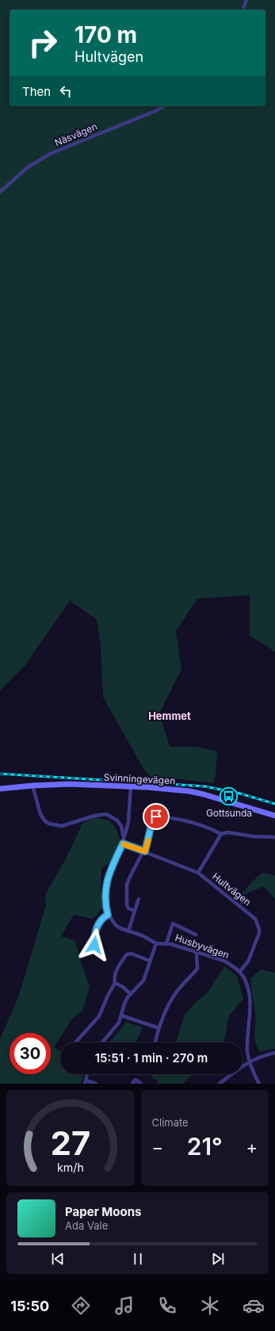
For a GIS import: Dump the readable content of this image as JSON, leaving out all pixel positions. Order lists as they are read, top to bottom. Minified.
{"streets":{"main road":["Svinningevägen"],"street":["Näsvägen","Hultvägen","Husbyvägen"]},"crossings":[["Hultvägen","Husbyvägen"]],"districts":["Hemmet"],"places":{"bus stop":["Gottsunda"]},"page":{"turn":["170 m","Hultvägen"],"then":"Then","limit":"30","trip":"15:51 · 1 min · 270 m","tile":"Climate","heat":["−","21°","+"],"song":["Paper Moons","Ada Vale"],"tabs":"15:50","gauge":["27","km/h"]}}
